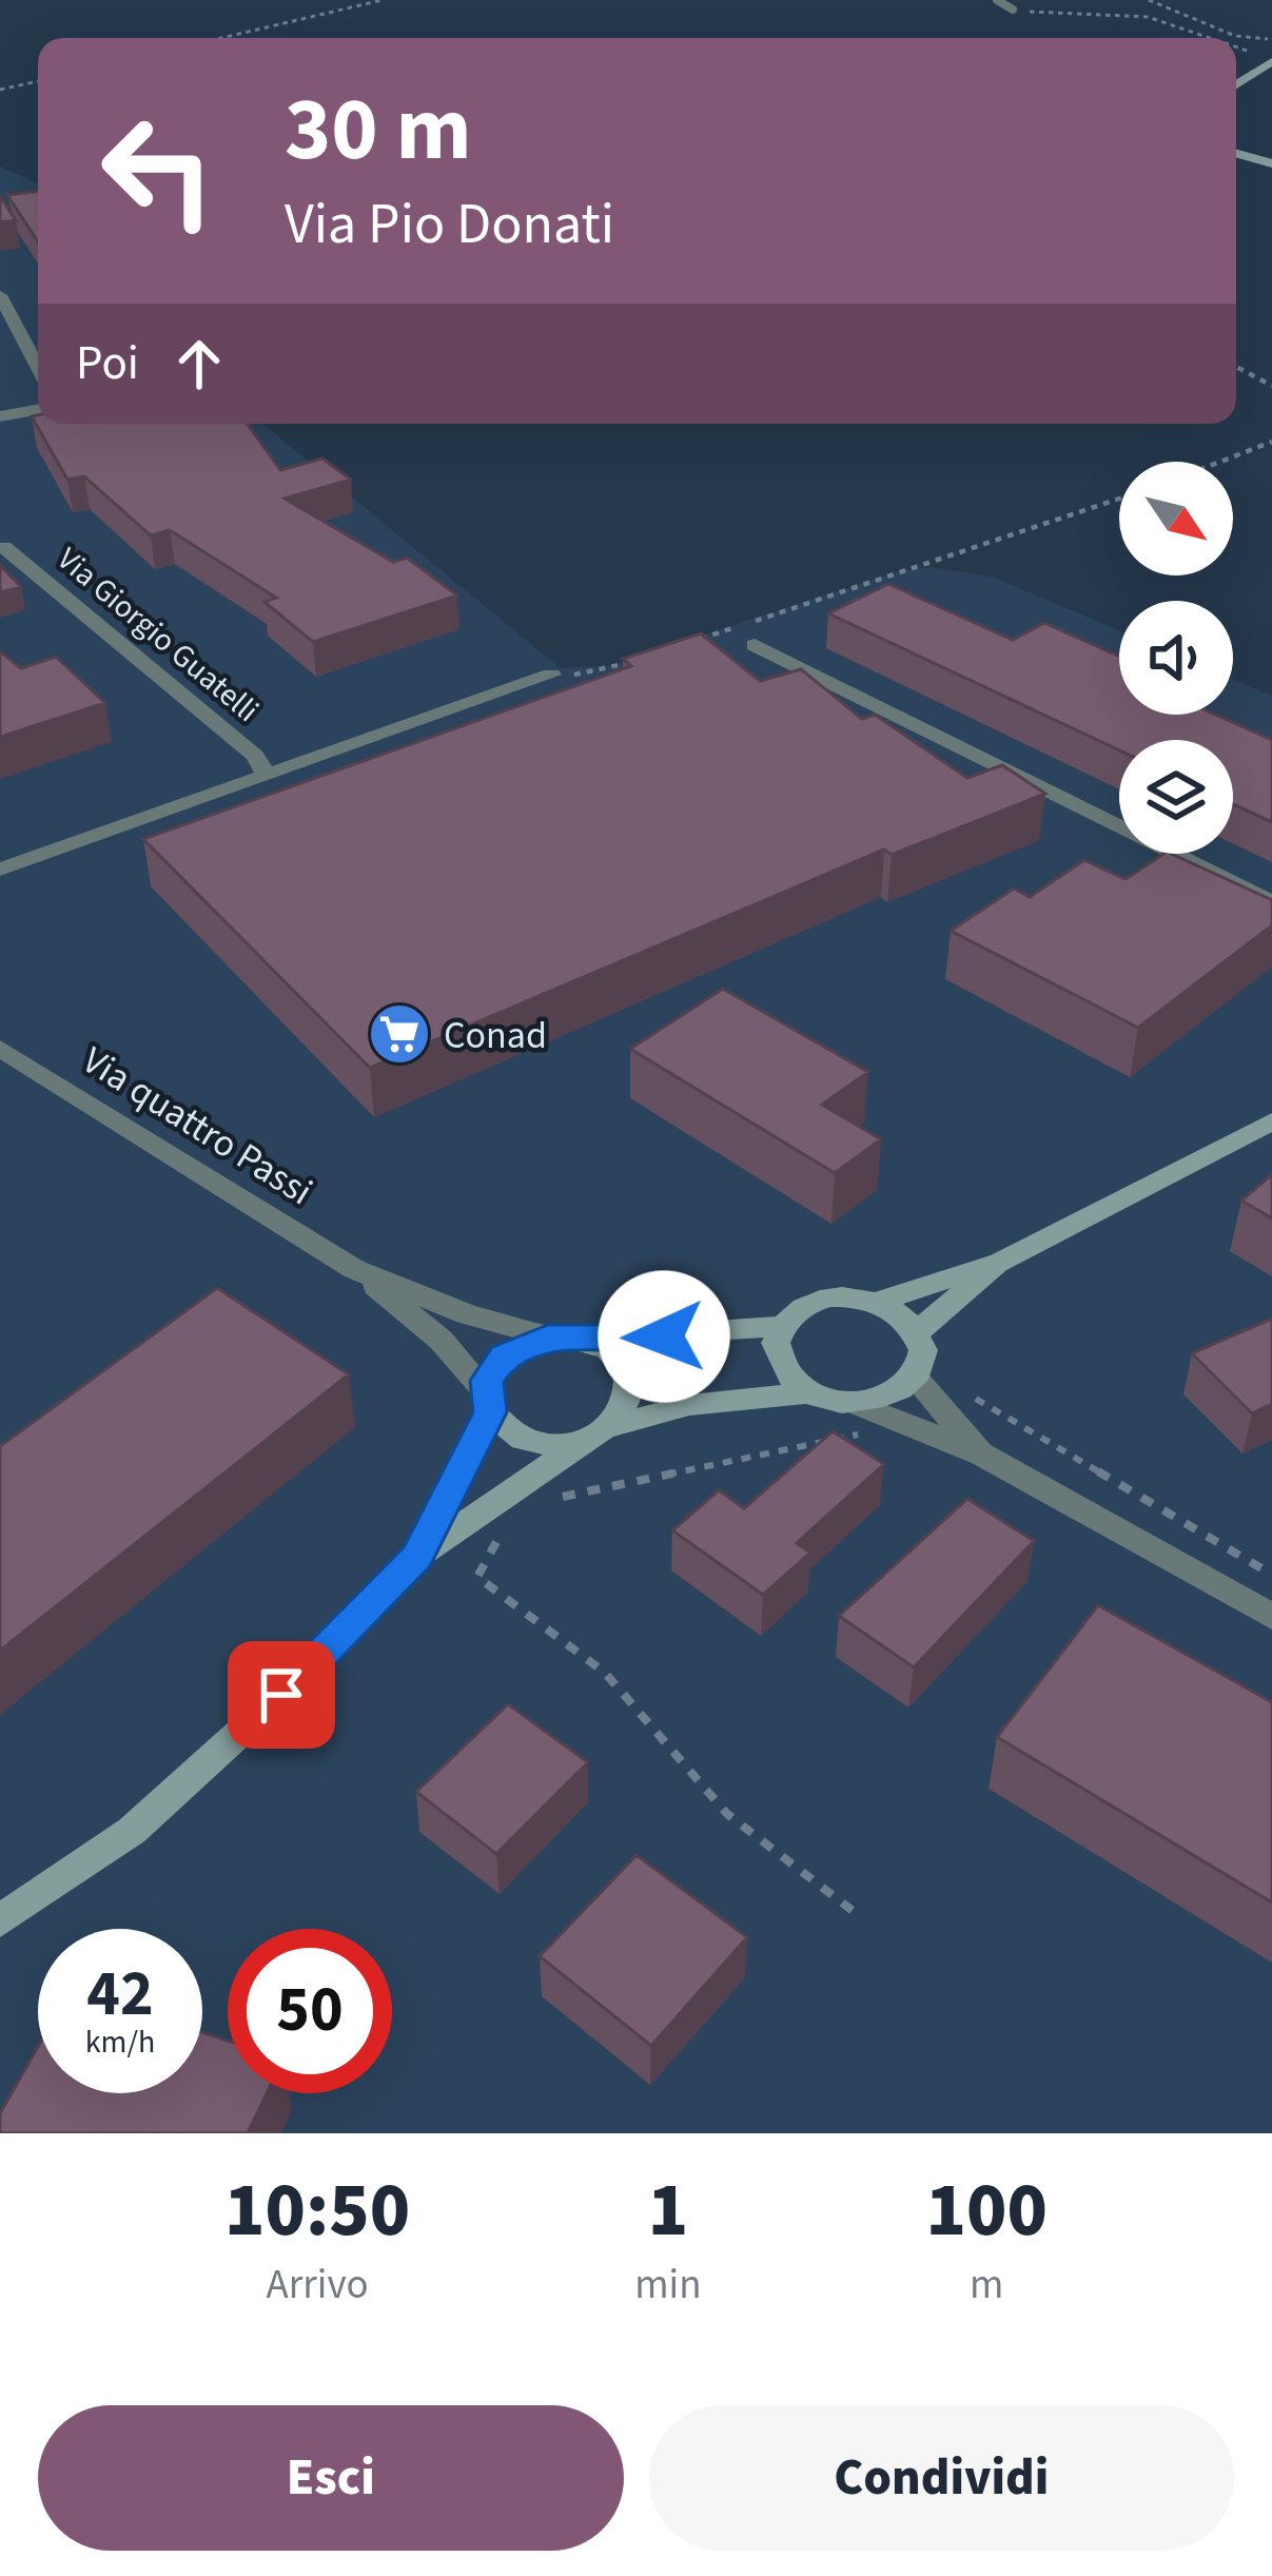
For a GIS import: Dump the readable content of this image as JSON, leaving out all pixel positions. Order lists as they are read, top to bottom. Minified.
{"streets":{"street":["Via Giorgio Guatelli","Via quattro Passi"]},"places":{"supermarket":["Conad"]},"north":"bottom right","page":{"turn":["30 m","Via Pio Donati"],"then":"Poi","speed":"42 km/h","limit":"50","eta":["10:50","Arrivo","1","min","100","m"],"buttons":["Esci","Condividi"]}}
